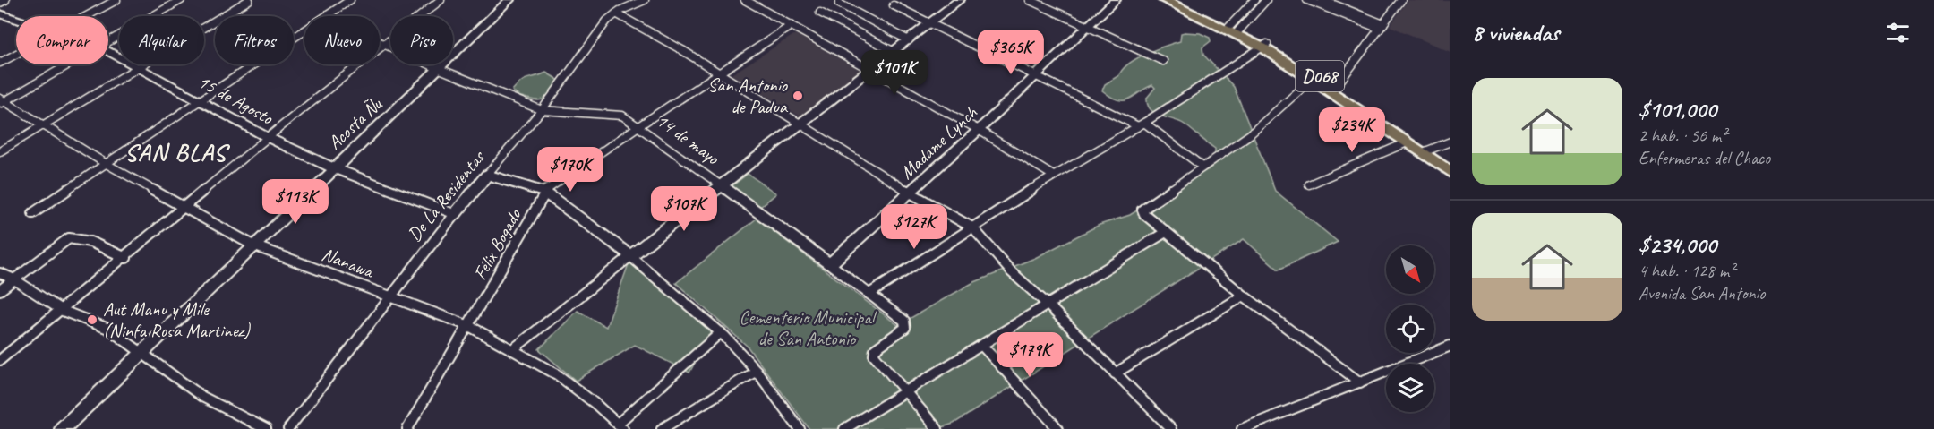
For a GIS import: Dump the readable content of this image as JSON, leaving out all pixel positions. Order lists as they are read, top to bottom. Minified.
{"streets":{"main road":["D068"],"street":["15 de Agosto","Acosta Ñu","14 de mayo","Madame Lynch","De La Residentas","Félix Bogado","Nanawa"]},"crossings":[["15 de Agosto","Acosta Ñu"],["15 de Agosto","De La Residentas"],["Acosta Ñu","14 de mayo"],["Acosta Ñu","Nanawa"],["14 de mayo","Madame Lynch"],["14 de mayo","De La Residentas"],["14 de mayo","Félix Bogado"],["De La Residentas","Nanawa"],["Félix Bogado","Nanawa"]],"districts":["SAN BLAS"],"parks":["Cementerio Municipal de San Antonio"],"places":["San Antonio de Padua","Aut Manu y Mile (Ninfa Rosa Martinez)"],"north":"bottom right","page":{"heading":"8 viviendas","chip":["Comprar","Alquilar","Filtros","Nuevo","Piso"],"price":["$365K","$101K","$234K","$170K","$113K","$107K","$127K","$179K"],"list":[{"name":"$101,000","note":"2 hab. · 56 m² · Enfermeras del Chaco"},{"name":"$234,000","note":"4 hab. · 128 m² · Avenida San Antonio"}]}}
